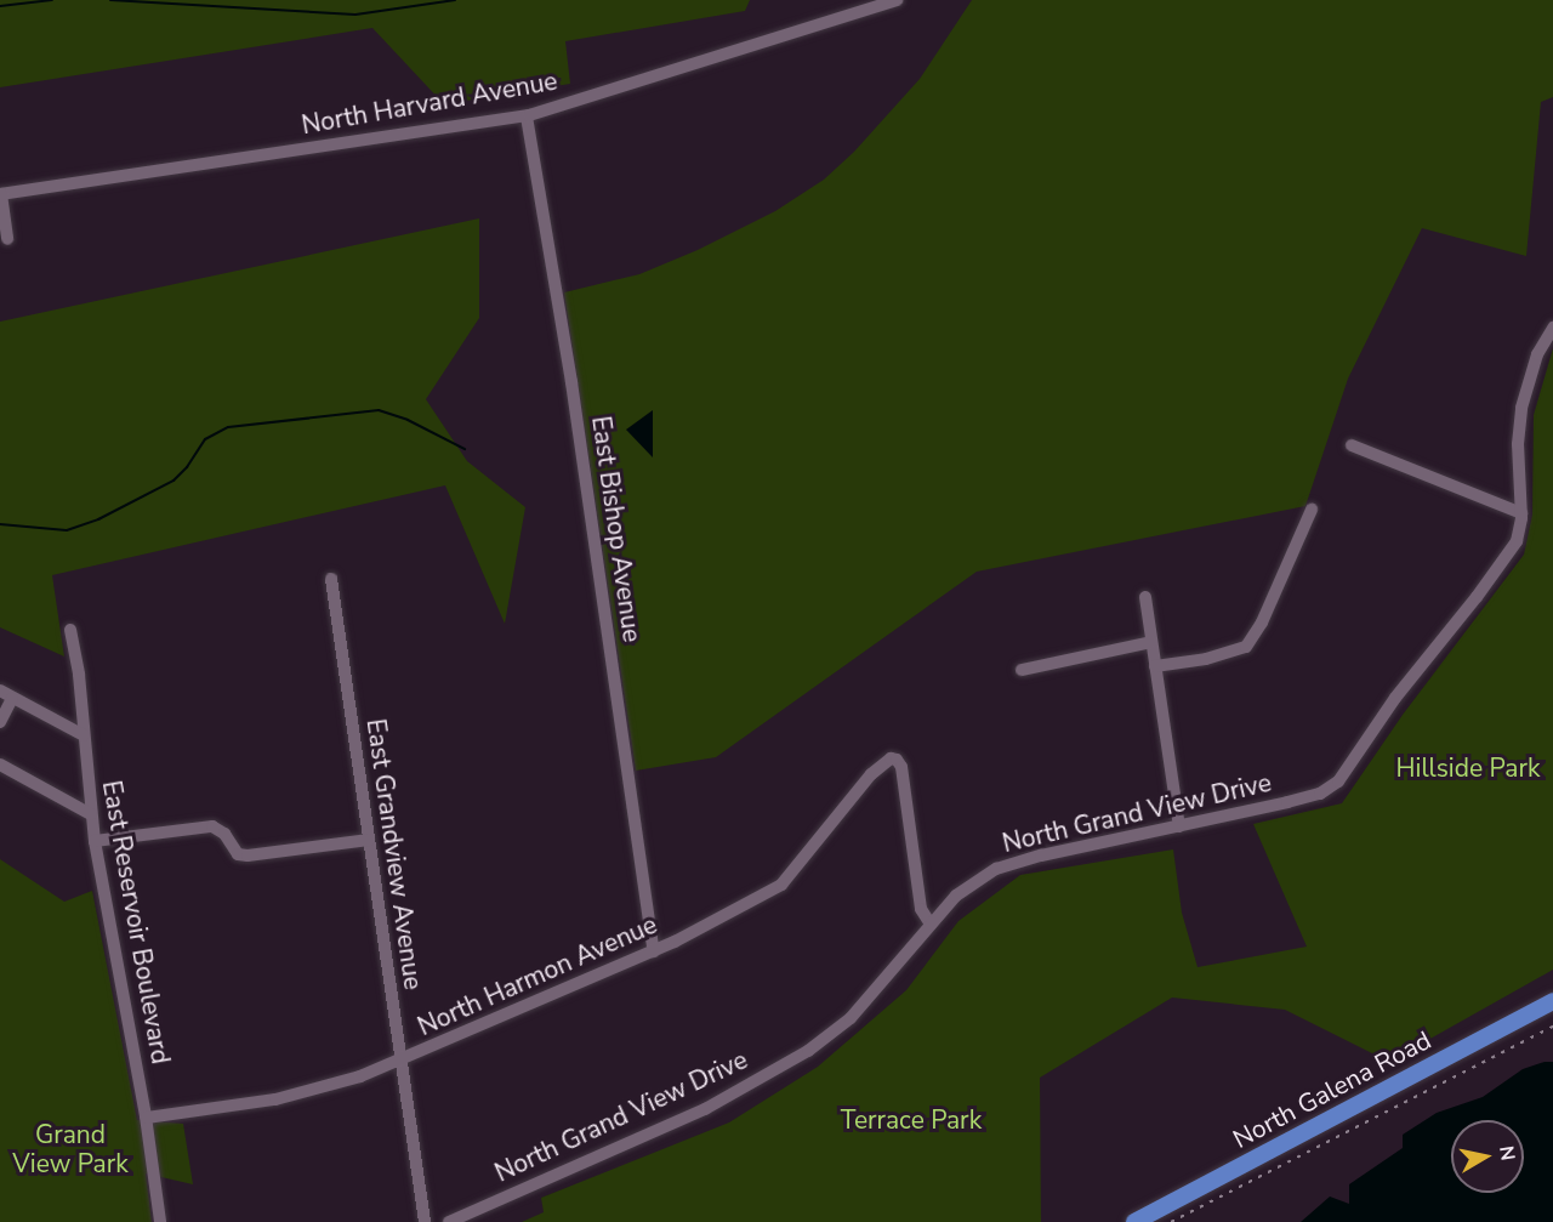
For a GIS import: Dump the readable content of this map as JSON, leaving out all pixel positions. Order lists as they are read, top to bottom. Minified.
{"streets":{"main road":["North Galena Road"],"street":["North Harvard Avenue","East Bishop Avenue","North Grand View Drive","East Grandview Avenue","East Reservoir Boulevard","North Harmon Avenue"]},"crossings":[["North Harvard Avenue","East Bishop Avenue"],["East Bishop Avenue","North Harmon Avenue"],["North Grand View Drive","North Harmon Avenue"],["East Grandview Avenue","North Harmon Avenue"],["East Reservoir Boulevard","North Harmon Avenue"]],"parks":["Hillside Park","Terrace Park","Grand View Park"],"north":"right"}
